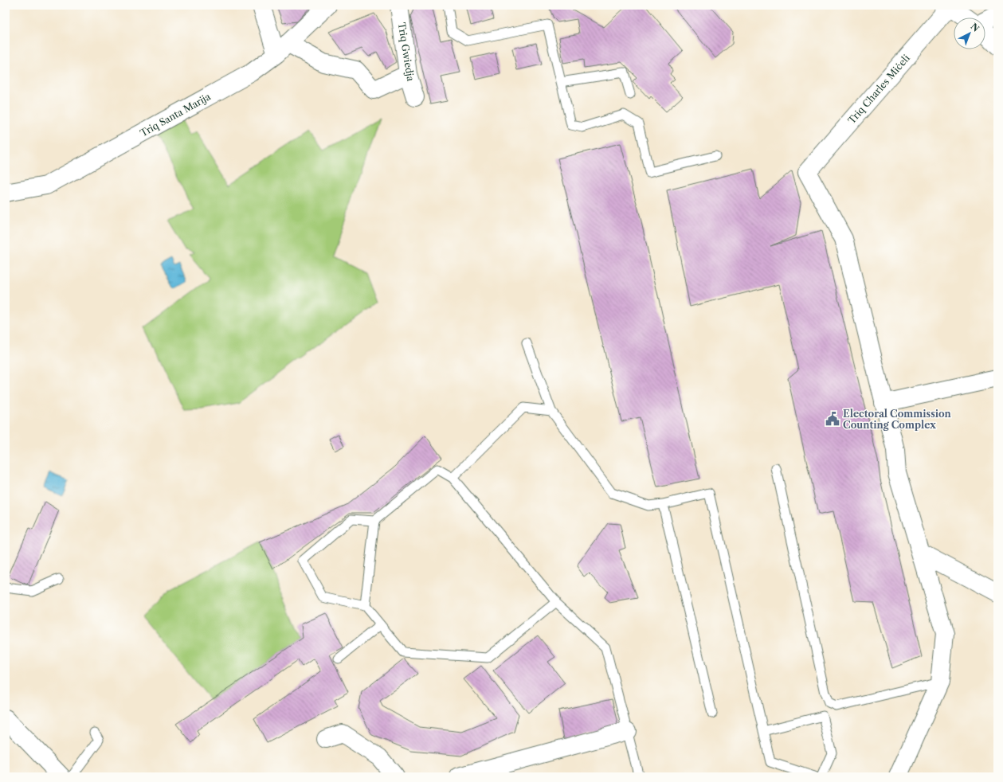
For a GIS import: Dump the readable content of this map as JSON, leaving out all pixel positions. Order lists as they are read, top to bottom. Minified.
{"streets":{"street":["Triq Gwiedja","Triq Charles Miċeli","Triq Santa Marija"]},"places":{"public building":["Electoral Commission Counting Complex"]},"north":"top right"}
